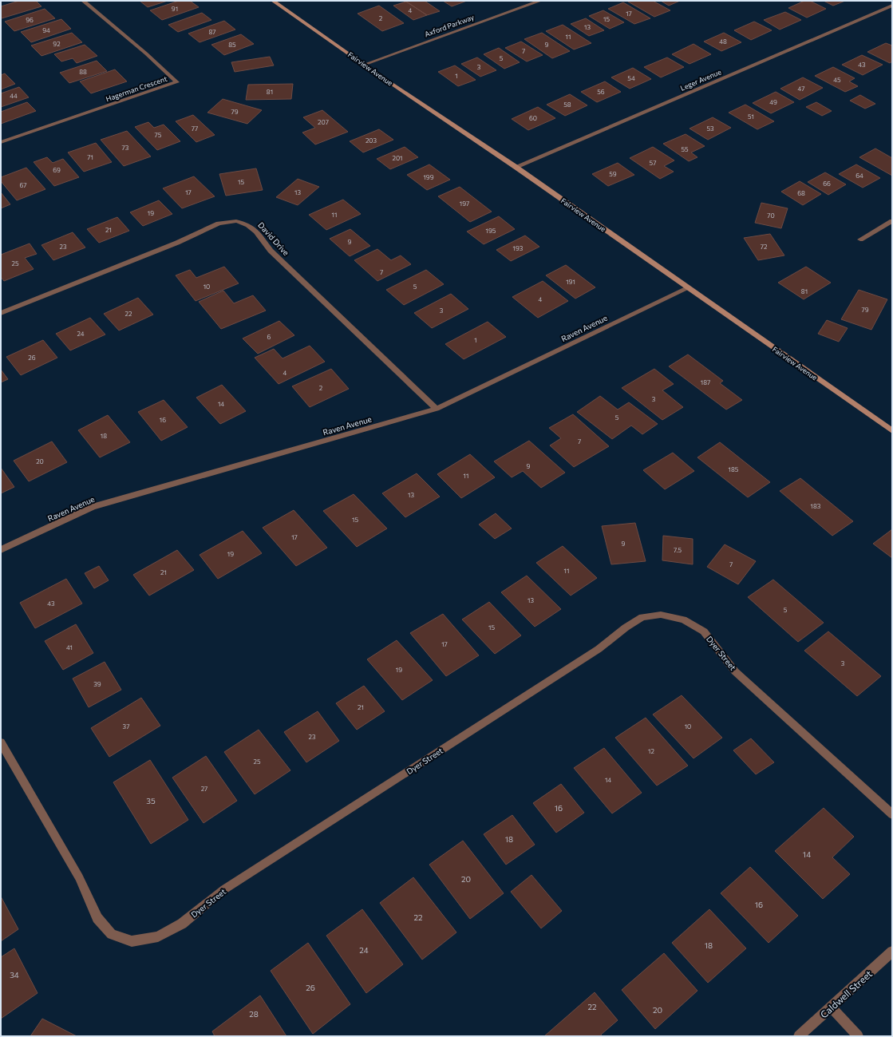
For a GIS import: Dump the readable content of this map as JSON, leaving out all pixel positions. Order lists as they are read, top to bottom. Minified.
{"streets":{"main road":["Fairview Avenue"],"street":["Axford Parkway","Leger Avenue","Hagerman Crescent","David Drive","Raven Avenue","Dyer Street","Caldwell Street"]},"crossings":[["Axford Parkway","Fairview Avenue"],["Fairview Avenue","Leger Avenue"],["Fairview Avenue","Raven Avenue"],["David Drive","Raven Avenue"]],"house_numbers":["91","4","17","2","15","96","13","94","87","11","48","92","85","9","7","5","43","3","88","1","54","45","47","81","56","44","49","58","79","51","60","207","77","53","75","203","73","55","71","201","57","69","59","64","199","15","66","67","17","13","68","197","19","11","70","21","195","9","23","72","193","25","7","191","10","5","81","4","79","3","22","24","6","1","26","4","187","2","3","14","5","16","18","7","20","9","185","11","13","183","15","17","9","7.5","19","7","11","21","13","43","5","15","17","41","3","19","39","21","37","10","23","12","25","14","27","35","16","18","14","20","16","22","18","24","34","26","22","20","28"]}
